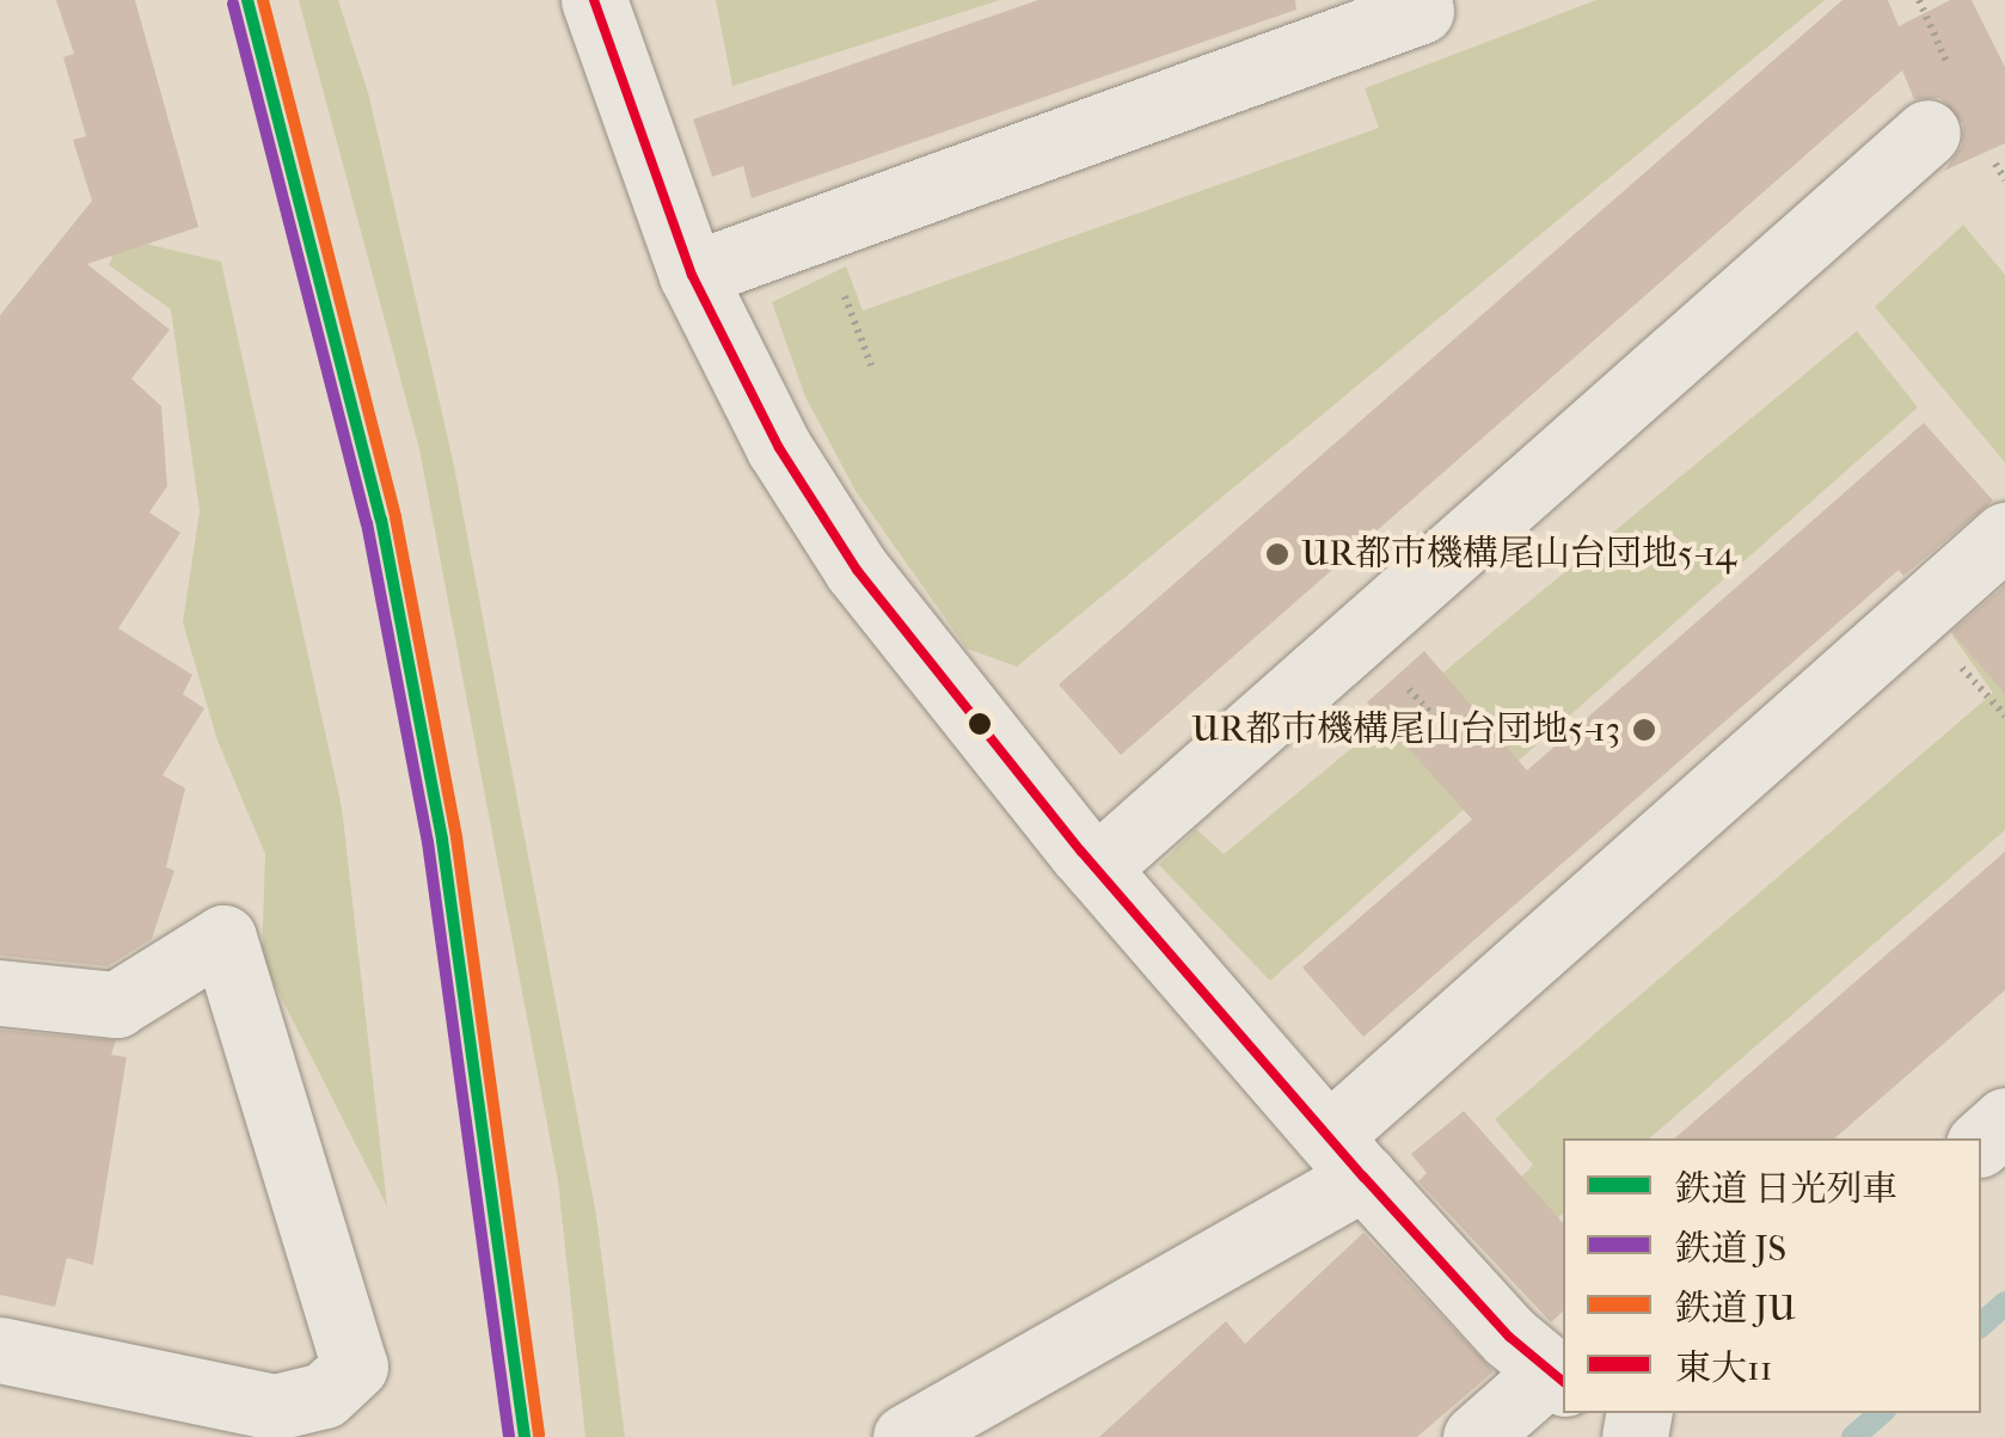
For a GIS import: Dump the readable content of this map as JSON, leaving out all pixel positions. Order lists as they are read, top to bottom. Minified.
{"places":["UR都市機構尾山台団地5-14","UR都市機構尾山台団地5-13"],"lines":["rail line 日光列車","rail line JU","transit line 東大11","rail line JS"],"legend":["鉄道 日光列車","鉄道 JS","鉄道 JU","東大11"]}
